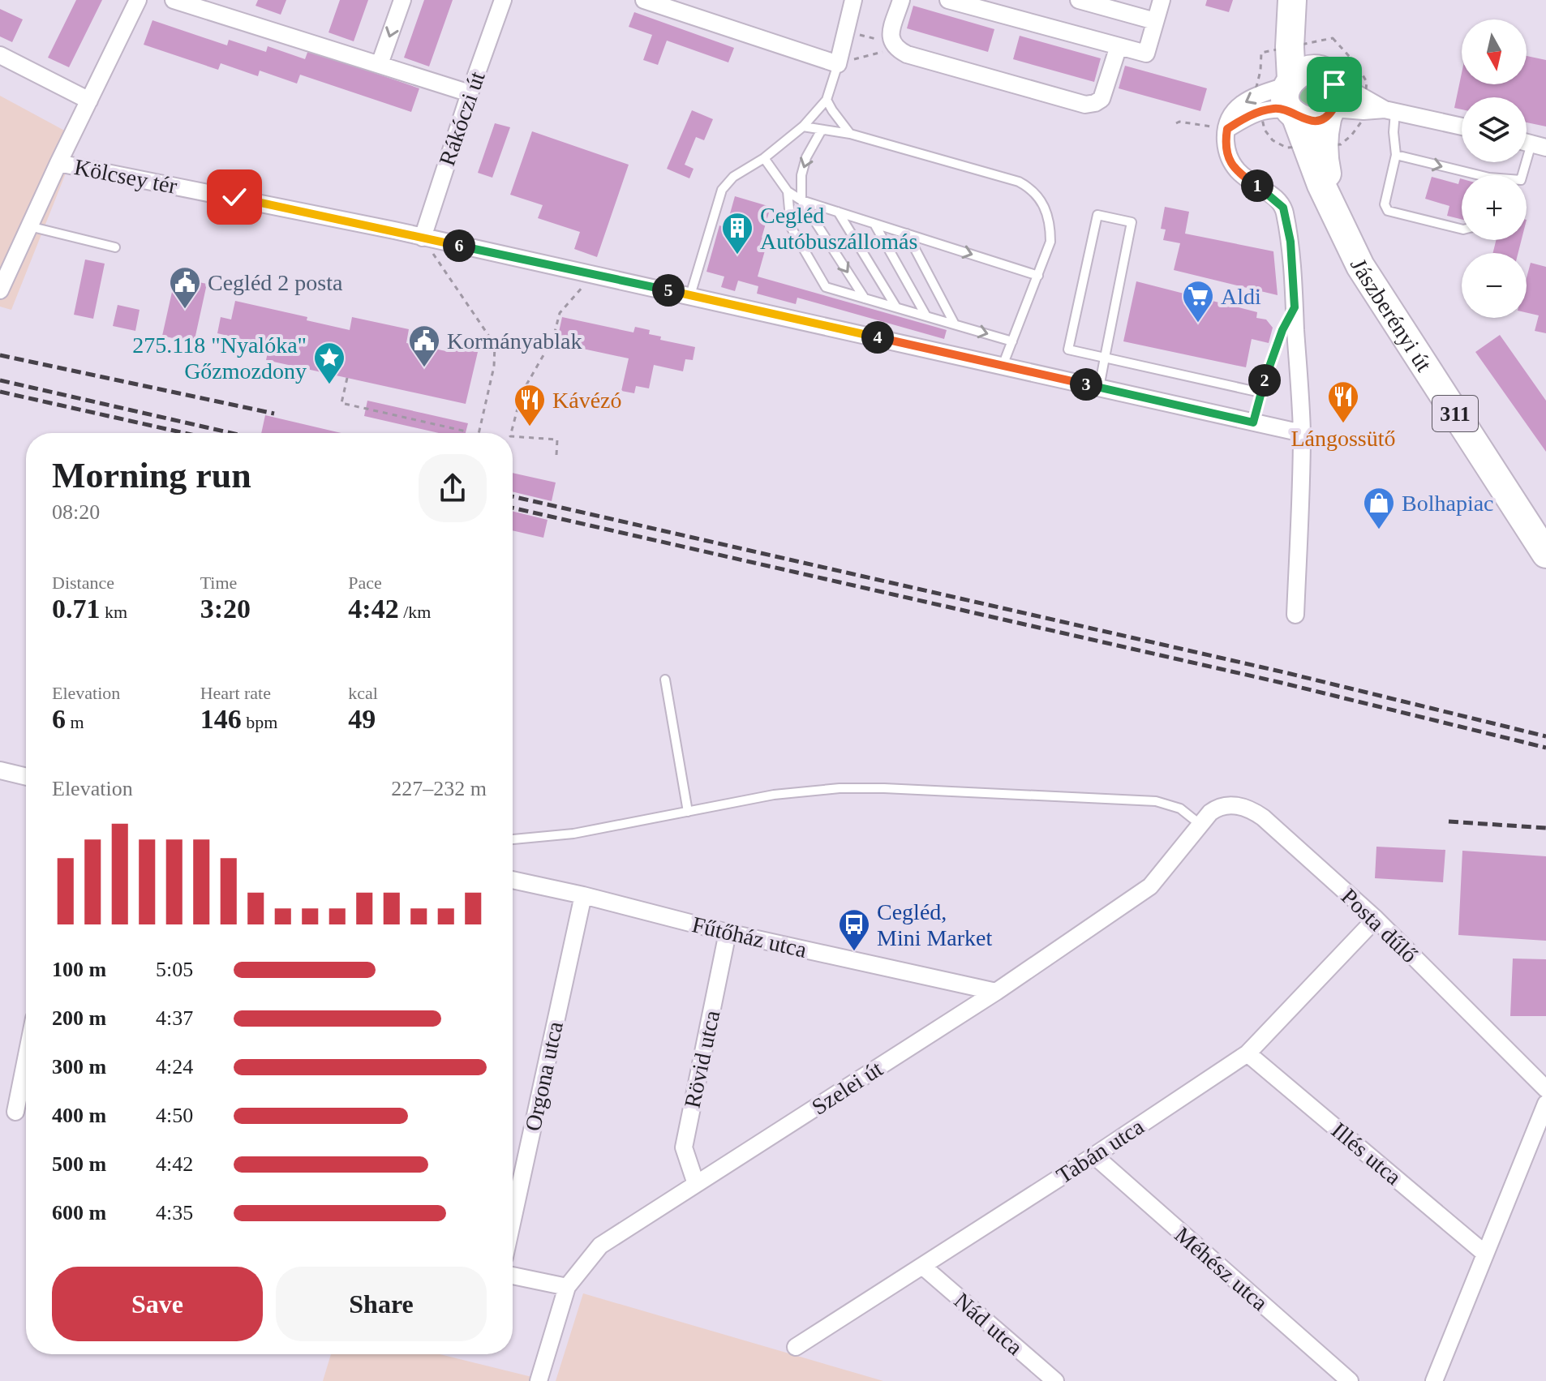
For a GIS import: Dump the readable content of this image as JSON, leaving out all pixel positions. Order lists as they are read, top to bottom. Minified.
{"streets":{"main road":["Jászberényi út","311"],"street":["Rákóczi út","Kölcsey tér","Posta dűlő","Fűtőház utca","Rövid utca","Orgona utca","Szelei út","Tabán utca","Illés utca","Méhész utca","Nád utca"]},"crossings":[["Rákóczi út","Kölcsey tér"],["Jászberényi út","311"],["Posta dűlő","Szelei út"],["Posta dűlő","Tabán utca"],["Fűtőház utca","Rövid utca"],["Fűtőház utca","Orgona utca"],["Fűtőház utca","Szelei út"],["Rövid utca","Szelei út"],["Tabán utca","Illés utca"],["Tabán utca","Méhész utca"],["Tabán utca","Nád utca"]],"places":{"building":["Cegléd Autóbuszállomás"],"public building":["Cegléd 2 posta","Kormányablak"],"supermarket":["Aldi"],"place":["275.118 \"Nyalóka\" Gőzmozdony"],"restaurant":["Lángossütő","Kávézó"],"shop":["Bolhapiac"],"bus stop":["Cegléd, Mini Market"]},"north":"bottom","page":{"map_buttons":["+","−"],"pins":["1","6","5","4","2","3"],"heading":["Morning run","08:20"],"stats":[["Distance","0.71 km"],["Time","3:20"],["Pace","4:42 /km"],["Elevation","6 m"],["Heart rate","146 bpm"],["kcal","49"]],"chart":["Elevation","227–232 m"],"list":[{"name":"100 m","note":"5:05"},{"name":"200 m","note":"4:37"},{"name":"300 m","note":"4:24"},{"name":"400 m","note":"4:50"},{"name":"500 m","note":"4:42"},{"name":"600 m","note":"4:35"}],"buttons":["Save","Share"]}}
